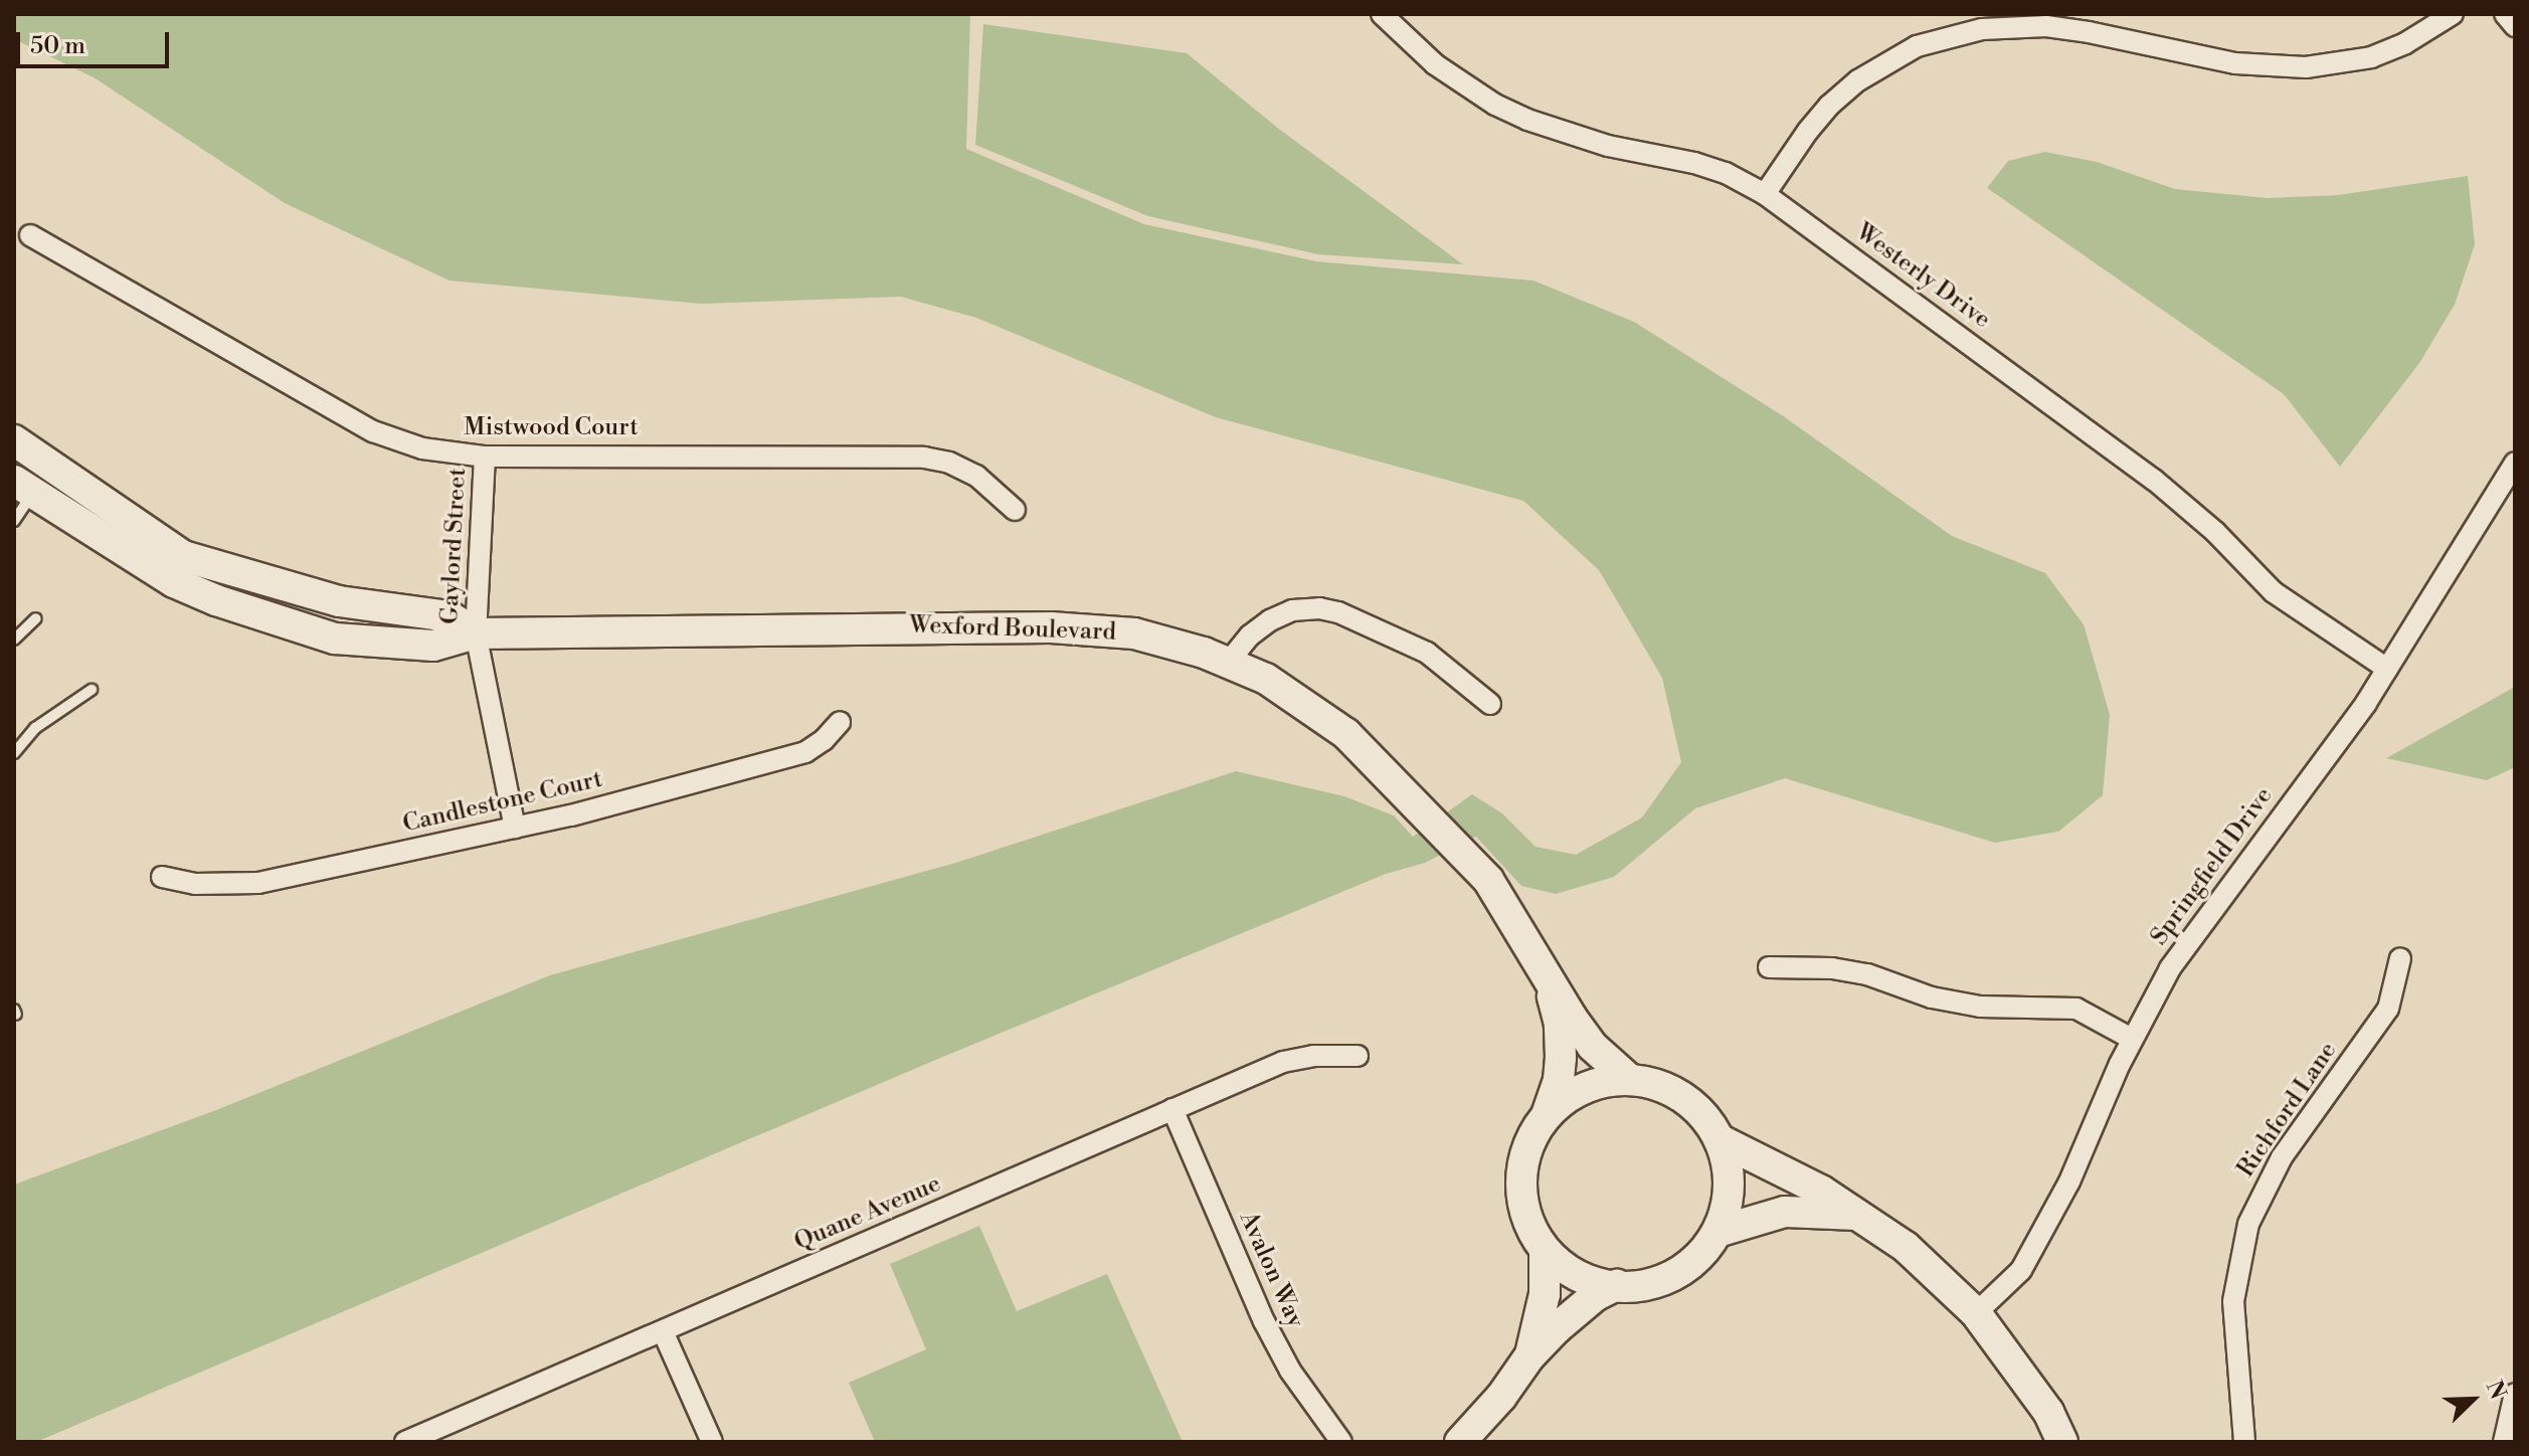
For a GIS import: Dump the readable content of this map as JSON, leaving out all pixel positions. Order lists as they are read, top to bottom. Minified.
{"streets":{"street":["Westerly Drive","Mistwood Court","Gaylord Street","Wexford Boulevard","Candlestone Court","Springfield Drive","Richford Lane","Quane Avenue","Avalon Way"]},"crossings":[["Westerly Drive","Springfield Drive"],["Mistwood Court","Gaylord Street"],["Gaylord Street","Wexford Boulevard"],["Gaylord Street","Candlestone Court"],["Quane Avenue","Avalon Way"]],"scale_bar":"50 m","north":"top right"}
